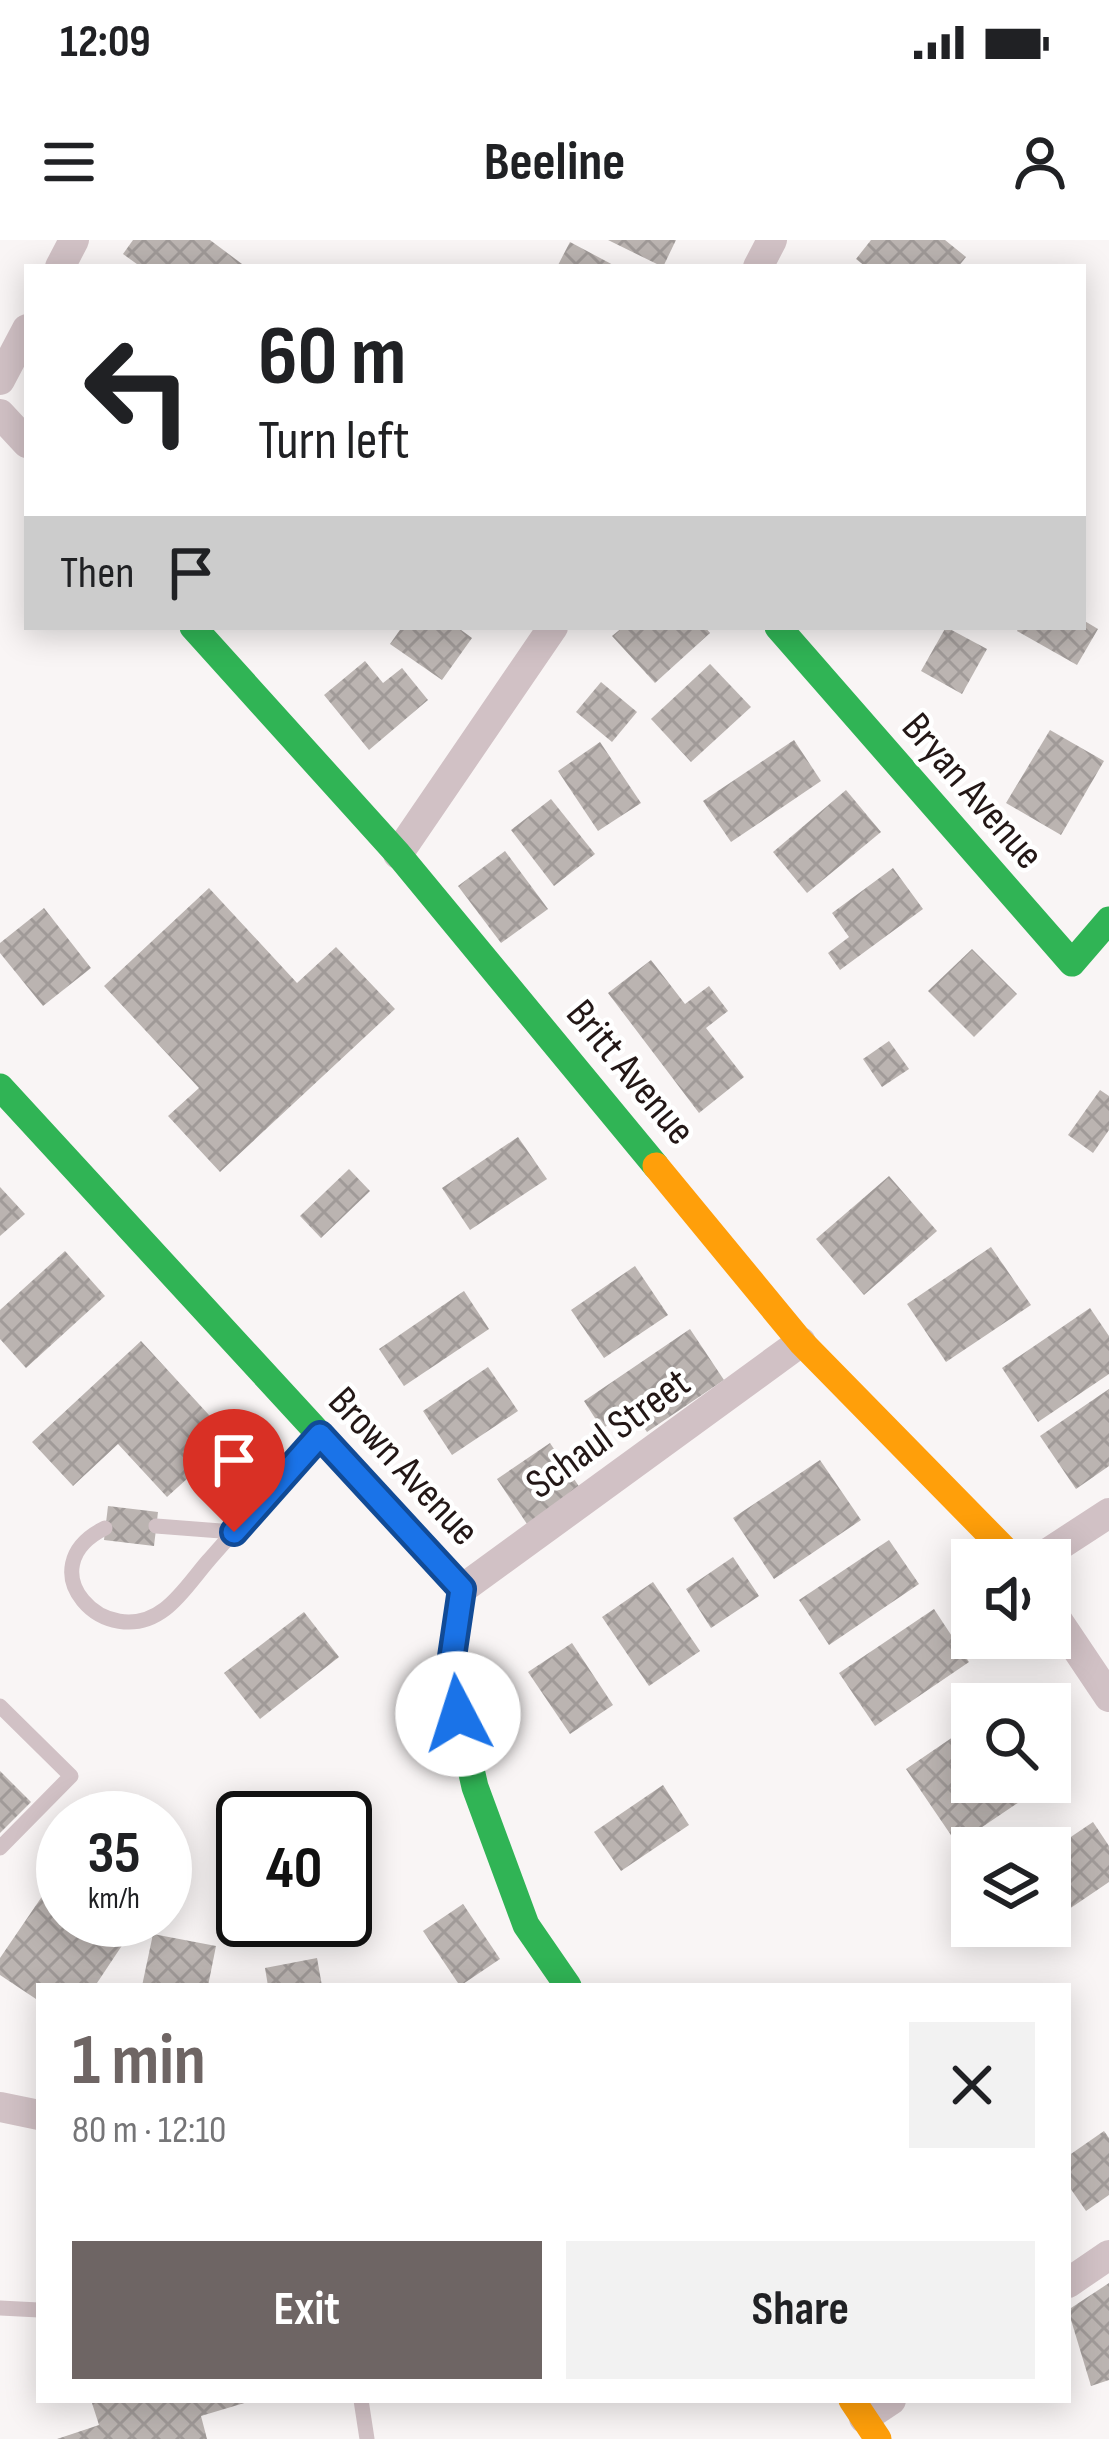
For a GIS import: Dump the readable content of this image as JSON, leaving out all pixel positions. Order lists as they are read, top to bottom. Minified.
{"streets":{"street":["Bryan Avenue","Britt Avenue","Schaul Street","Brown Avenue"]},"crossings":[["Britt Avenue","Schaul Street"],["Schaul Street","Brown Avenue"]],"page":{"status":"12:09","header":"Beeline","turn":["60 m","Turn left"],"then":"Then","speed":"35 km/h","limit":"40","heading":["1 min","80 m · 12:10"],"buttons":["Exit","Share"]}}
